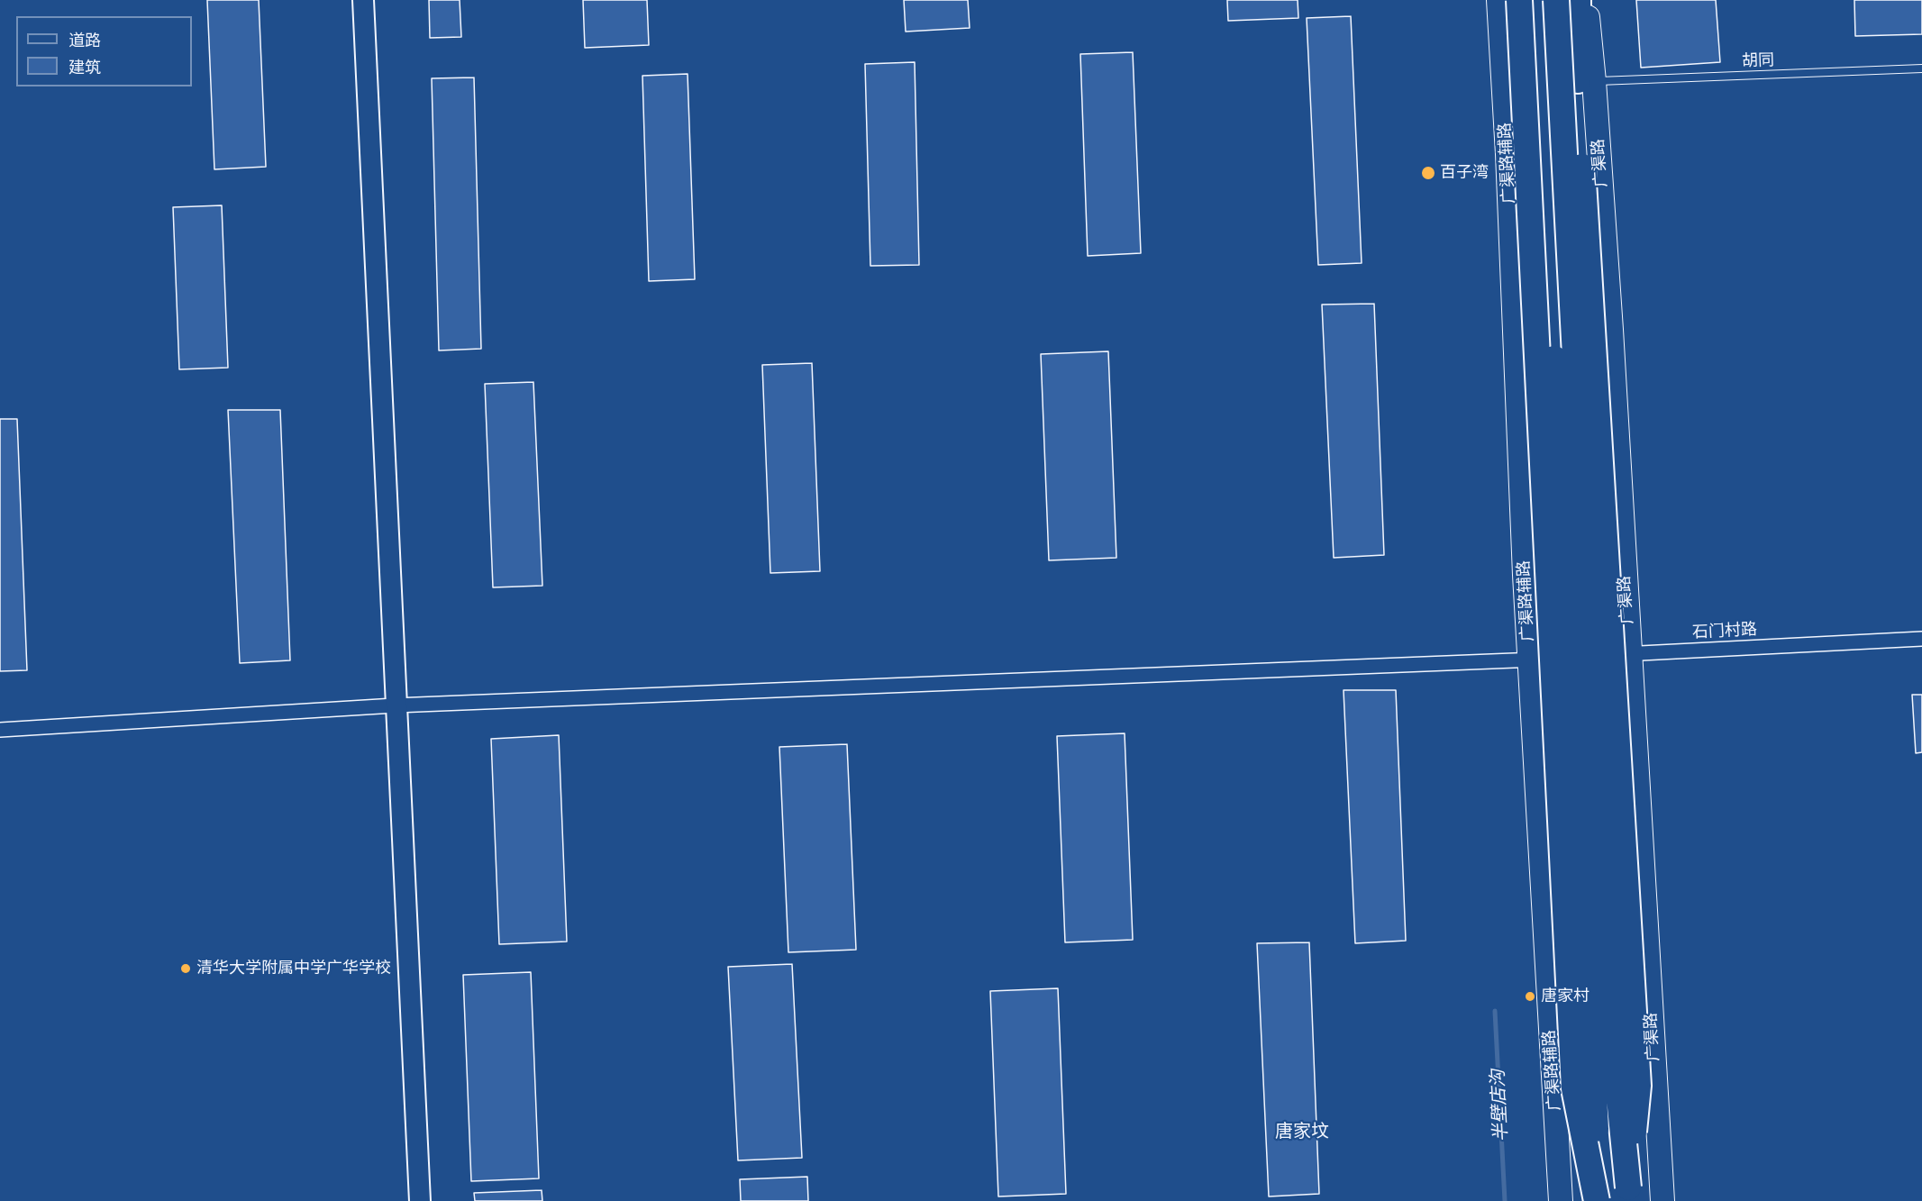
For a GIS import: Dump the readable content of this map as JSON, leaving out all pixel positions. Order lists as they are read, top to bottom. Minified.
{"streets":{"main road":["广渠路辅路","广渠路"],"street":["石门村路"],"lane":["胡同"]},"crossings":[["胡同","广渠路"],["广渠路辅路","石门村路"],["广渠路","石门村路"]],"districts":["唐家坟"],"water":["半壁店沟"],"places":["百子湾","清华大学附属中学广华学校","唐家村"],"legend":["道路","建筑"]}
